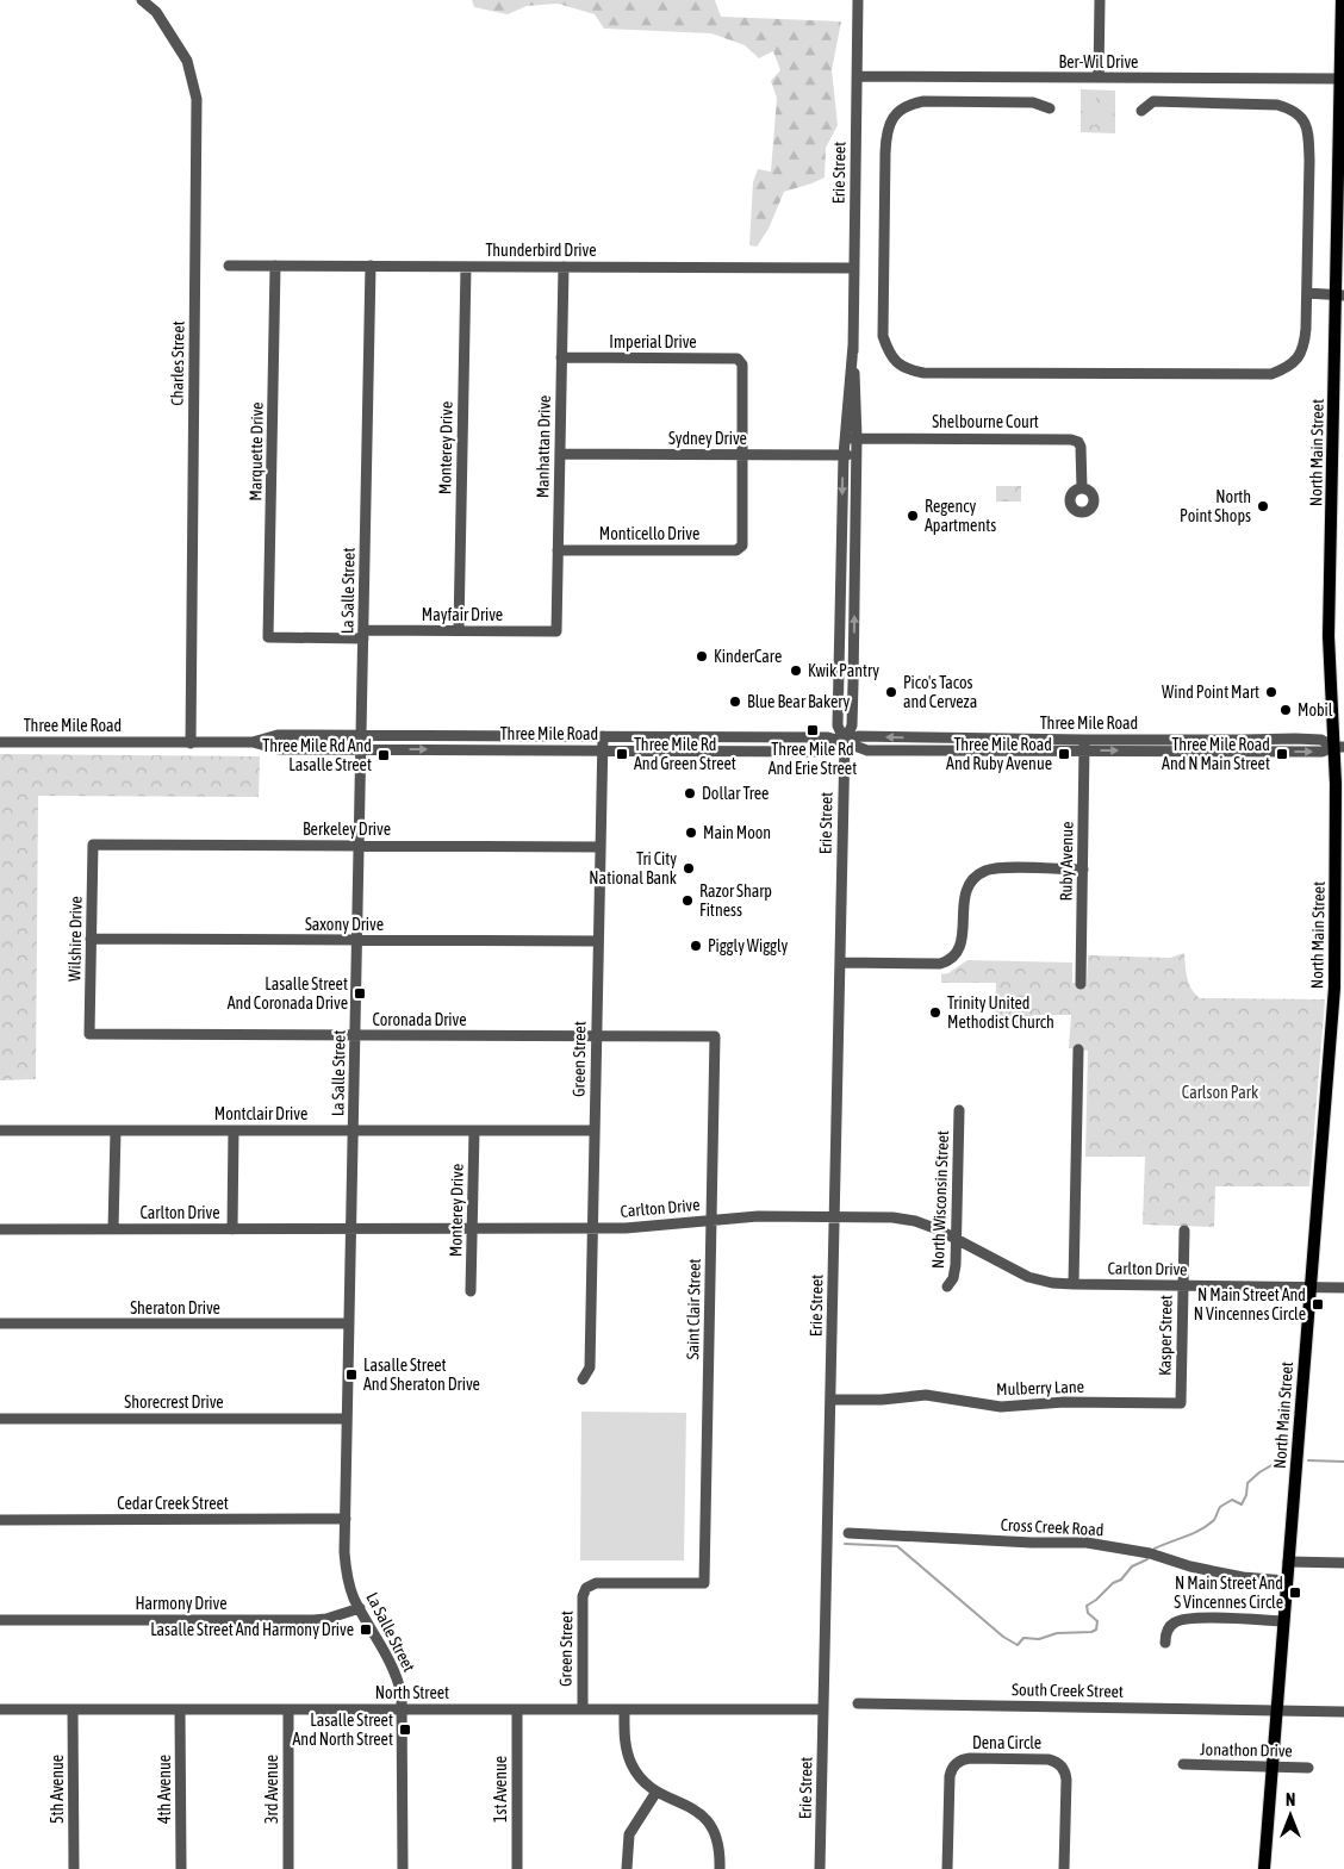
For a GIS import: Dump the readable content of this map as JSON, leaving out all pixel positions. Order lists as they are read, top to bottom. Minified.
{"streets":{"main road":["North Main Street"],"street":["Ber-Wil Drive","Erie Street","Thunderbird Drive","Imperial Drive","Charles Street","Shelbourne Court","Sydney Drive","Manhattan Drive","Monterey Drive","Marquette Drive","Monticello Drive","La Salle Street","Mayfair Drive","Three Mile Road","Berkeley Drive","Ruby Avenue","Saxony Drive","Wilshire Drive","Coronada Drive","Green Street","Montclair Drive","North Wisconsin Street","Carlton Drive","Sheraton Drive","Saint Clair Street","Kasper Street","Mulberry Lane","Shorecrest Drive","Cedar Creek Street","Cross Creek Road","Harmony Drive","South Creek Street","North Street","Dena Circle","Jonathon Drive","5th Avenue","4th Avenue","3rd Avenue","1st Avenue"]},"crossings":[["Ber-Wil Drive","Erie Street"],["Ber-Wil Drive","North Main Street"],["Erie Street","Thunderbird Drive"],["Erie Street","Shelbourne Court"],["Erie Street","Sydney Drive"],["Erie Street","Three Mile Road"],["Erie Street","Carlton Drive"],["Erie Street","Mulberry Lane"],["Erie Street","North Street"],["Thunderbird Drive","Manhattan Drive"],["Thunderbird Drive","Monterey Drive"],["Thunderbird Drive","Marquette Drive"],["Thunderbird Drive","La Salle Street"],["Imperial Drive","Sydney Drive"],["Imperial Drive","Manhattan Drive"],["Imperial Drive","Monticello Drive"],["Charles Street","Three Mile Road"],["Sydney Drive","Manhattan Drive"],["Sydney Drive","Monticello Drive"],["Manhattan Drive","Monticello Drive"],["Manhattan Drive","Mayfair Drive"],["Monterey Drive","Mayfair Drive"],["Monterey Drive","Montclair Drive"],["Monterey Drive","Carlton Drive"],["Marquette Drive","Mayfair Drive"],["North Main Street","Three Mile Road"],["North Main Street","Carlton Drive"],["North Main Street","Cross Creek Road"],["North Main Street","South Creek Street"],["North Main Street","Jonathon Drive"],["La Salle Street","Mayfair Drive"],["La Salle Street","Three Mile Road"],["La Salle Street","Berkeley Drive"],["La Salle Street","Saxony Drive"],["La Salle Street","Coronada Drive"],["La Salle Street","Montclair Drive"],["La Salle Street","Carlton Drive"],["La Salle Street","Sheraton Drive"],["La Salle Street","Shorecrest Drive"],["La Salle Street","Cedar Creek Street"],["La Salle Street","Harmony Drive"],["La Salle Street","North Street"],["Three Mile Road","Ruby Avenue"],["Three Mile Road","Green Street"],["Berkeley Drive","Wilshire Drive"],["Berkeley Drive","Green Street"],["Saxony Drive","Wilshire Drive"],["Saxony Drive","Green Street"],["Wilshire Drive","Coronada Drive"],["Coronada Drive","Green Street"],["Coronada Drive","Saint Clair Street"],["Green Street","Montclair Drive"],["Green Street","Carlton Drive"],["Green Street","Saint Clair Street"],["Green Street","North Street"],["North Wisconsin Street","Carlton Drive"],["Carlton Drive","Saint Clair Street"],["Carlton Drive","Kasper Street"],["Kasper Street","Mulberry Lane"],["North Street","5th Avenue"],["North Street","4th Avenue"],["North Street","3rd Avenue"],["North Street","1st Avenue"]],"parks":["Carlson Park"],"places":{"other":["North Point Shops","Regency Apartments","KinderCare","Kwik Pantry","Pico's Tacos and Cerveza","Wind Point Mart","Blue Bear Bakery","Mobil","Dollar Tree","Main Moon","Tri City National Bank","Razor Sharp Fitness","Piggly Wiggly","Trinity United Methodist Church"],"transit":["Three Mile Rd And Erie Street","Three Mile Rd And Green Street","Three Mile Road And Ruby Avenue","Three Mile Road And N Main Street","Three Mile Rd And Lasalle Street","Lasalle Street And Coronada Drive","N Main Street And N Vincennes Circle","Lasalle Street And Sheraton Drive","N Main Street And S Vincennes Circle","Lasalle Street And Harmony Drive","Lasalle Street And North Street"]},"north":"top"}
